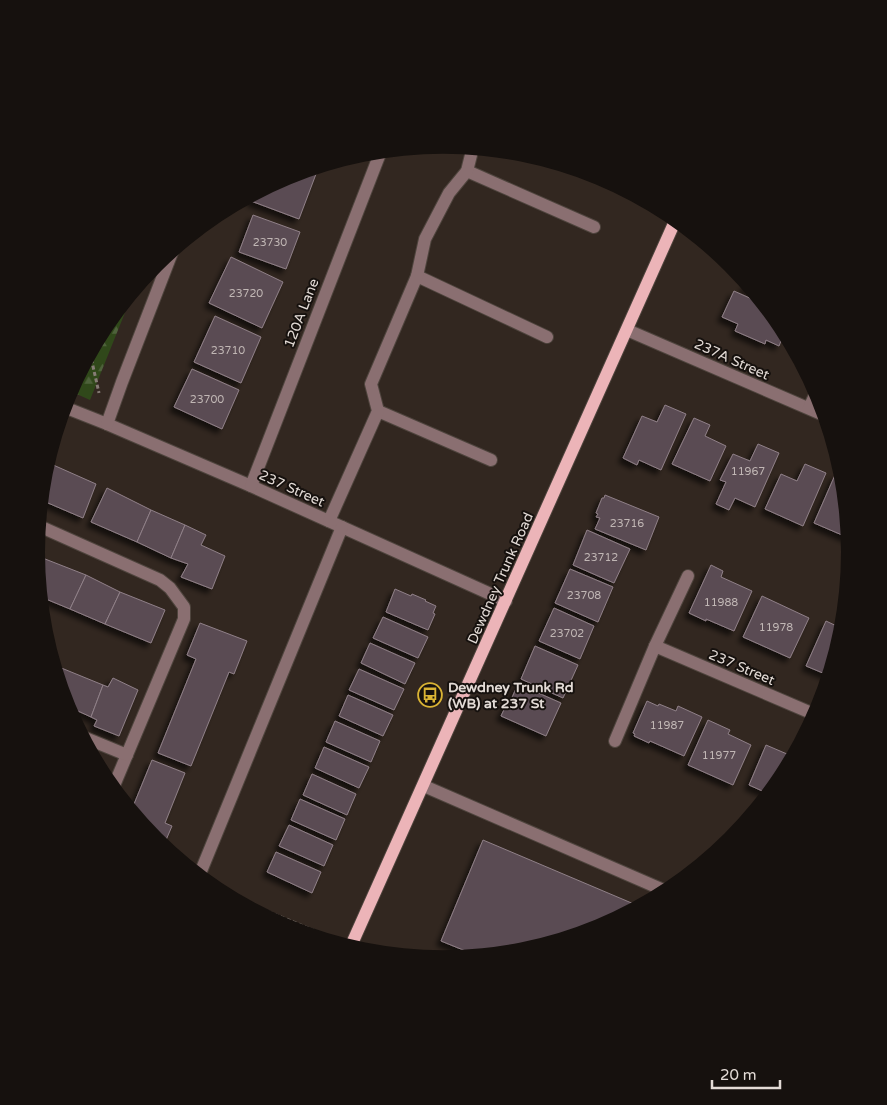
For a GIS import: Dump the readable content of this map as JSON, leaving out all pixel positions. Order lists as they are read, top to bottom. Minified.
{"streets":{"main road":["Dewdney Trunk Road"],"street":["120A Lane","237A Street","237 Street"]},"crossings":[["120A Lane","237 Street"],["237A Street","Dewdney Trunk Road"],["237 Street","Dewdney Trunk Road"]],"places":{"bus stop":["Dewdney Trunk Rd (WB) at 237 St"]},"house_numbers":["23730","23720","23710","23700","11967","23716","23712","23708","11988","11978","23702","11987","11977"],"scale_bar":"20 m"}
